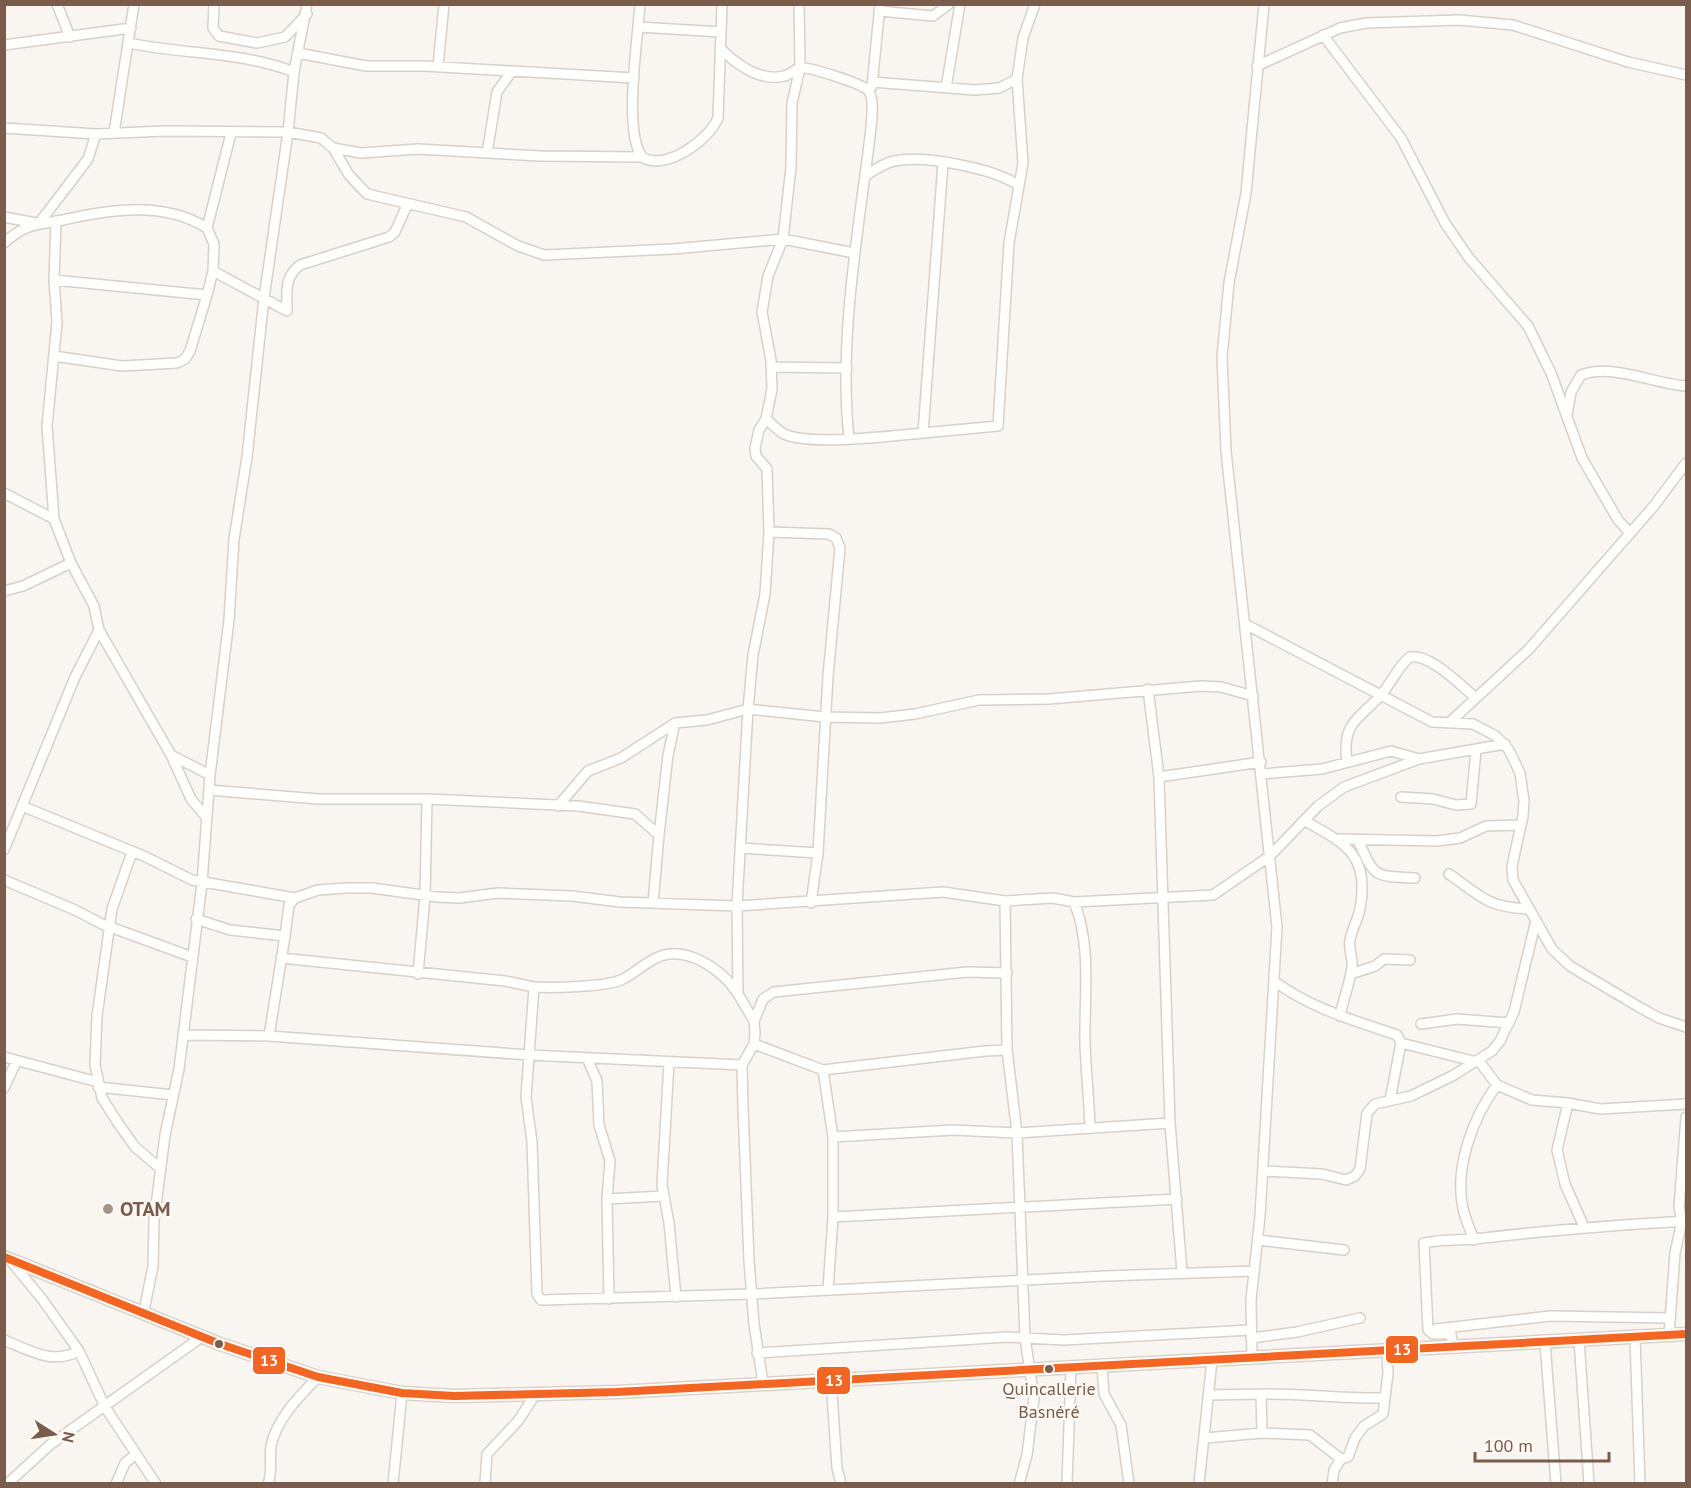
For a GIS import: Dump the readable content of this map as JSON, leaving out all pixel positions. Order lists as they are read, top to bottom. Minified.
{"places":["OTAM","Quincallerie Basnéré"],"lines":["transit line 13"],"scale_bar":"100 m","north":"right"}
